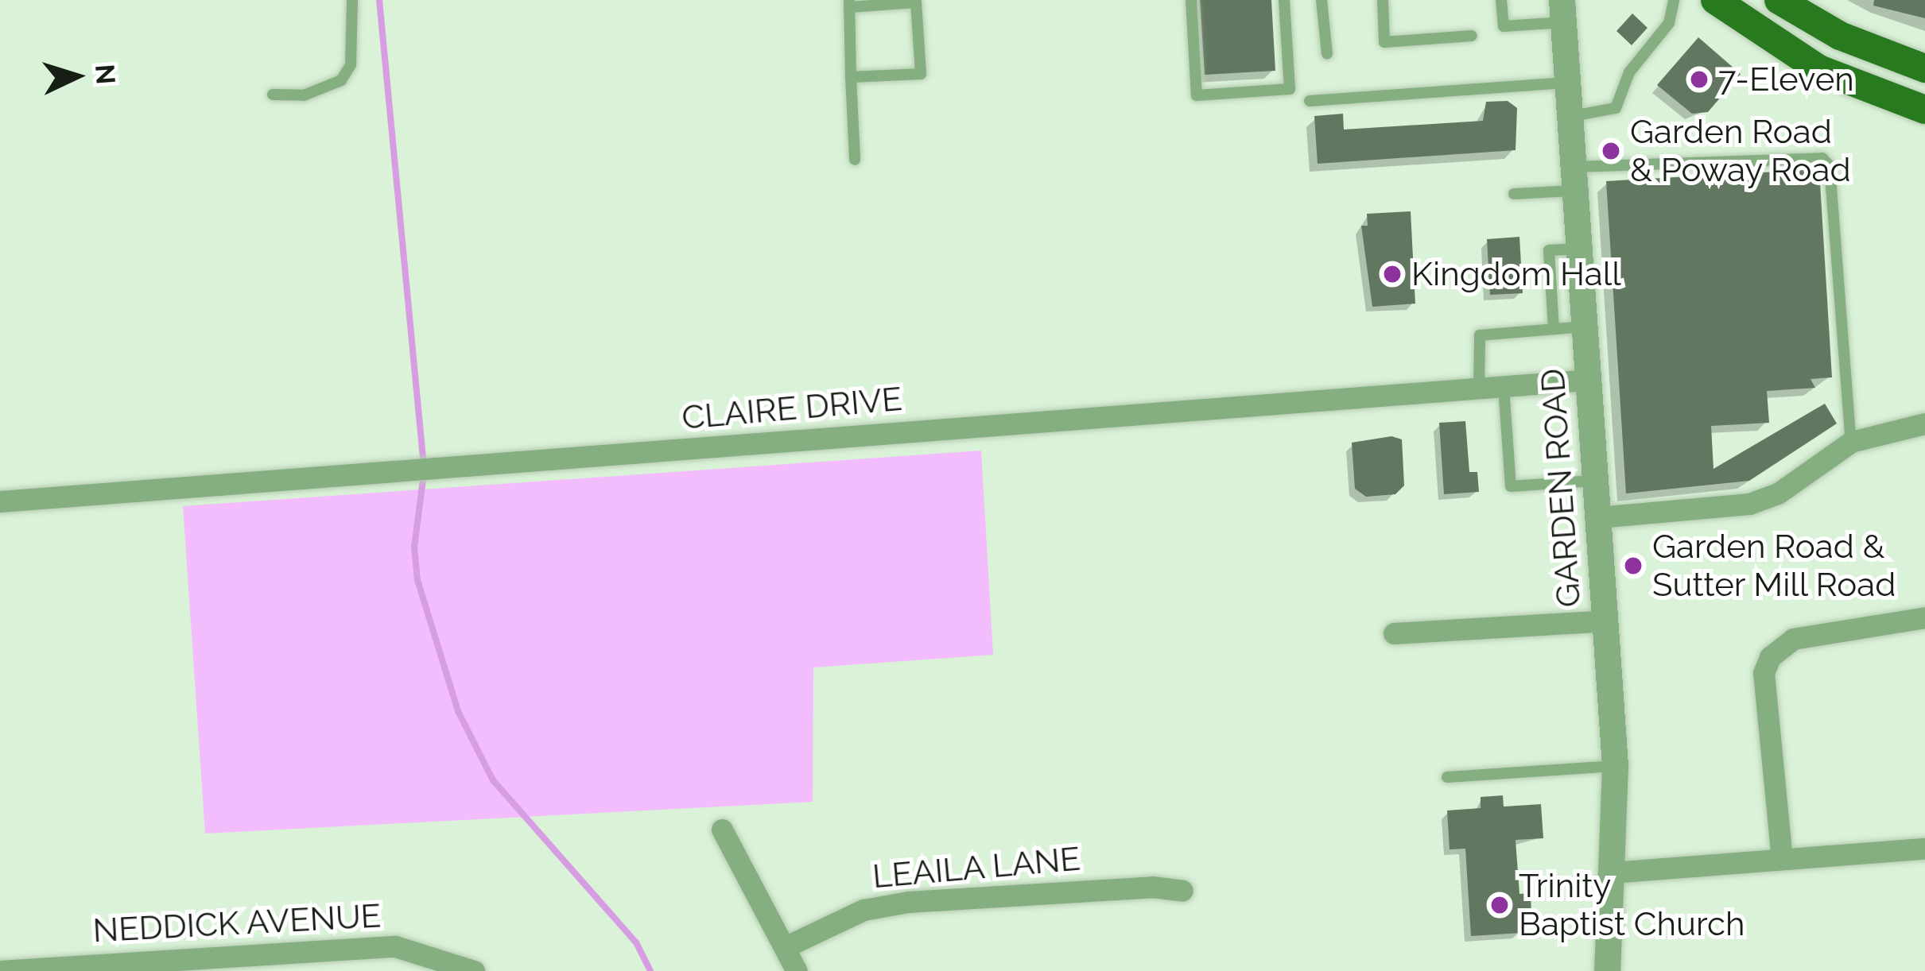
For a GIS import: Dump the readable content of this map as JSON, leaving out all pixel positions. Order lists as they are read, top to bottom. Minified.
{"streets":{"street":["CLAIRE DRIVE","GARDEN ROAD","LEAILA LANE","NEDDICK AVENUE"]},"crossings":[["CLAIRE DRIVE","GARDEN ROAD"]],"places":["7-Eleven","Garden Road & Poway Road","Kingdom Hall","Garden Road & Sutter Mill Road","Trinity Baptist Church"],"north":"right"}
